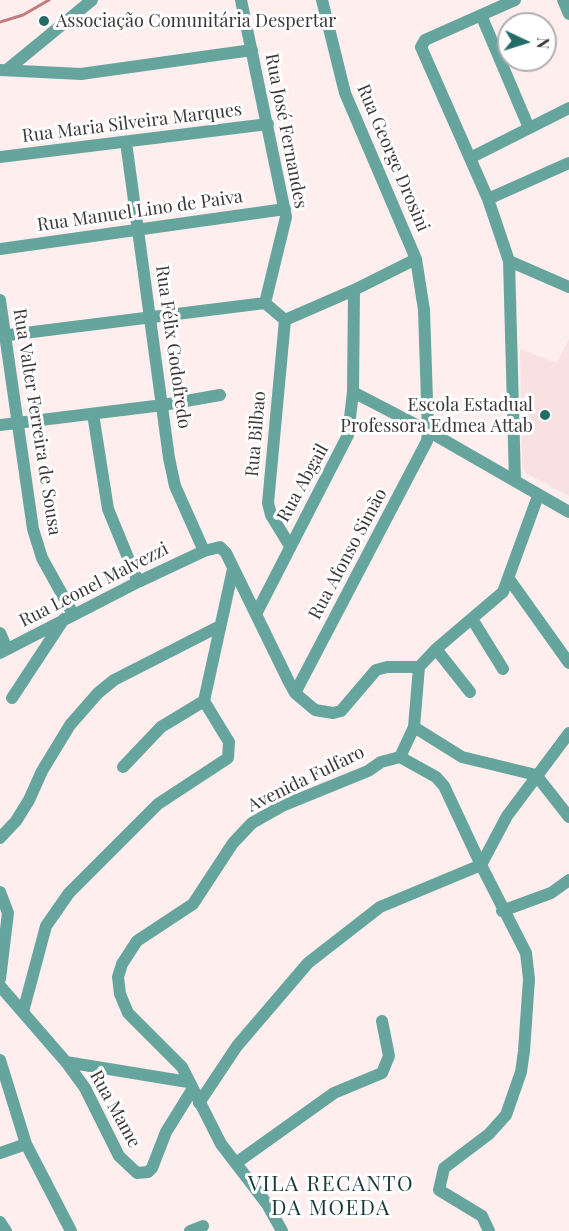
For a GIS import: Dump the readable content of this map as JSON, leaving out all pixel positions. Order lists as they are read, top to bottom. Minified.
{"streets":{"street":["Rua Maria Silveira Marques","Rua José Fernandes","Rua George Drosini","Rua Manuel Lino de Paiva","Rua Félix Godofredo","Rua Valter Ferreira de Sousa","Rua Bilbao","Rua Abgail","Rua Afonso Simão","Rua Leonel Malvezzi","Avenida Fulfaro","Rua Mame"]},"crossings":[["Rua Maria Silveira Marques","Rua José Fernandes"],["Rua Maria Silveira Marques","Rua Félix Godofredo"],["Rua José Fernandes","Rua Manuel Lino de Paiva"],["Rua George Drosini","Rua Bilbao"],["Rua George Drosini","Rua Abgail"],["Rua Manuel Lino de Paiva","Rua Félix Godofredo"],["Rua Félix Godofredo","Rua Leonel Malvezzi"],["Rua Valter Ferreira de Sousa","Rua Leonel Malvezzi"],["Rua Bilbao","Rua Abgail"],["Avenida Fulfaro","Rua Mame"]],"districts":["VILA RECANTO DA MOEDA"],"places":["Associação Comunitária Despertar","Escola Estadual Professora Edmea Attab"],"north":"right"}
